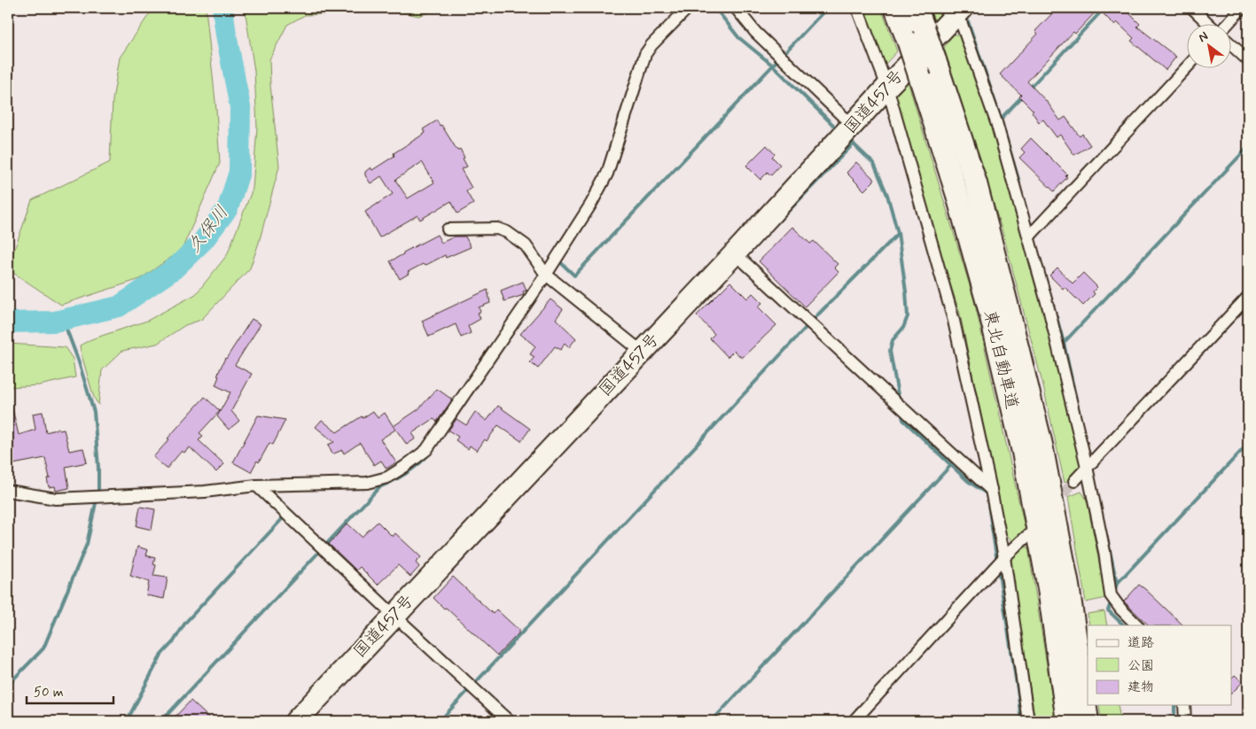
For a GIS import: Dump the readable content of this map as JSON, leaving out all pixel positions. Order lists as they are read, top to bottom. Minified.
{"streets":{"highway":["国道457号","東北自動車道"]},"water":["久保川"],"legend":["道路","公園","建物"],"scale_bar":"50 m","north":"top left"}
